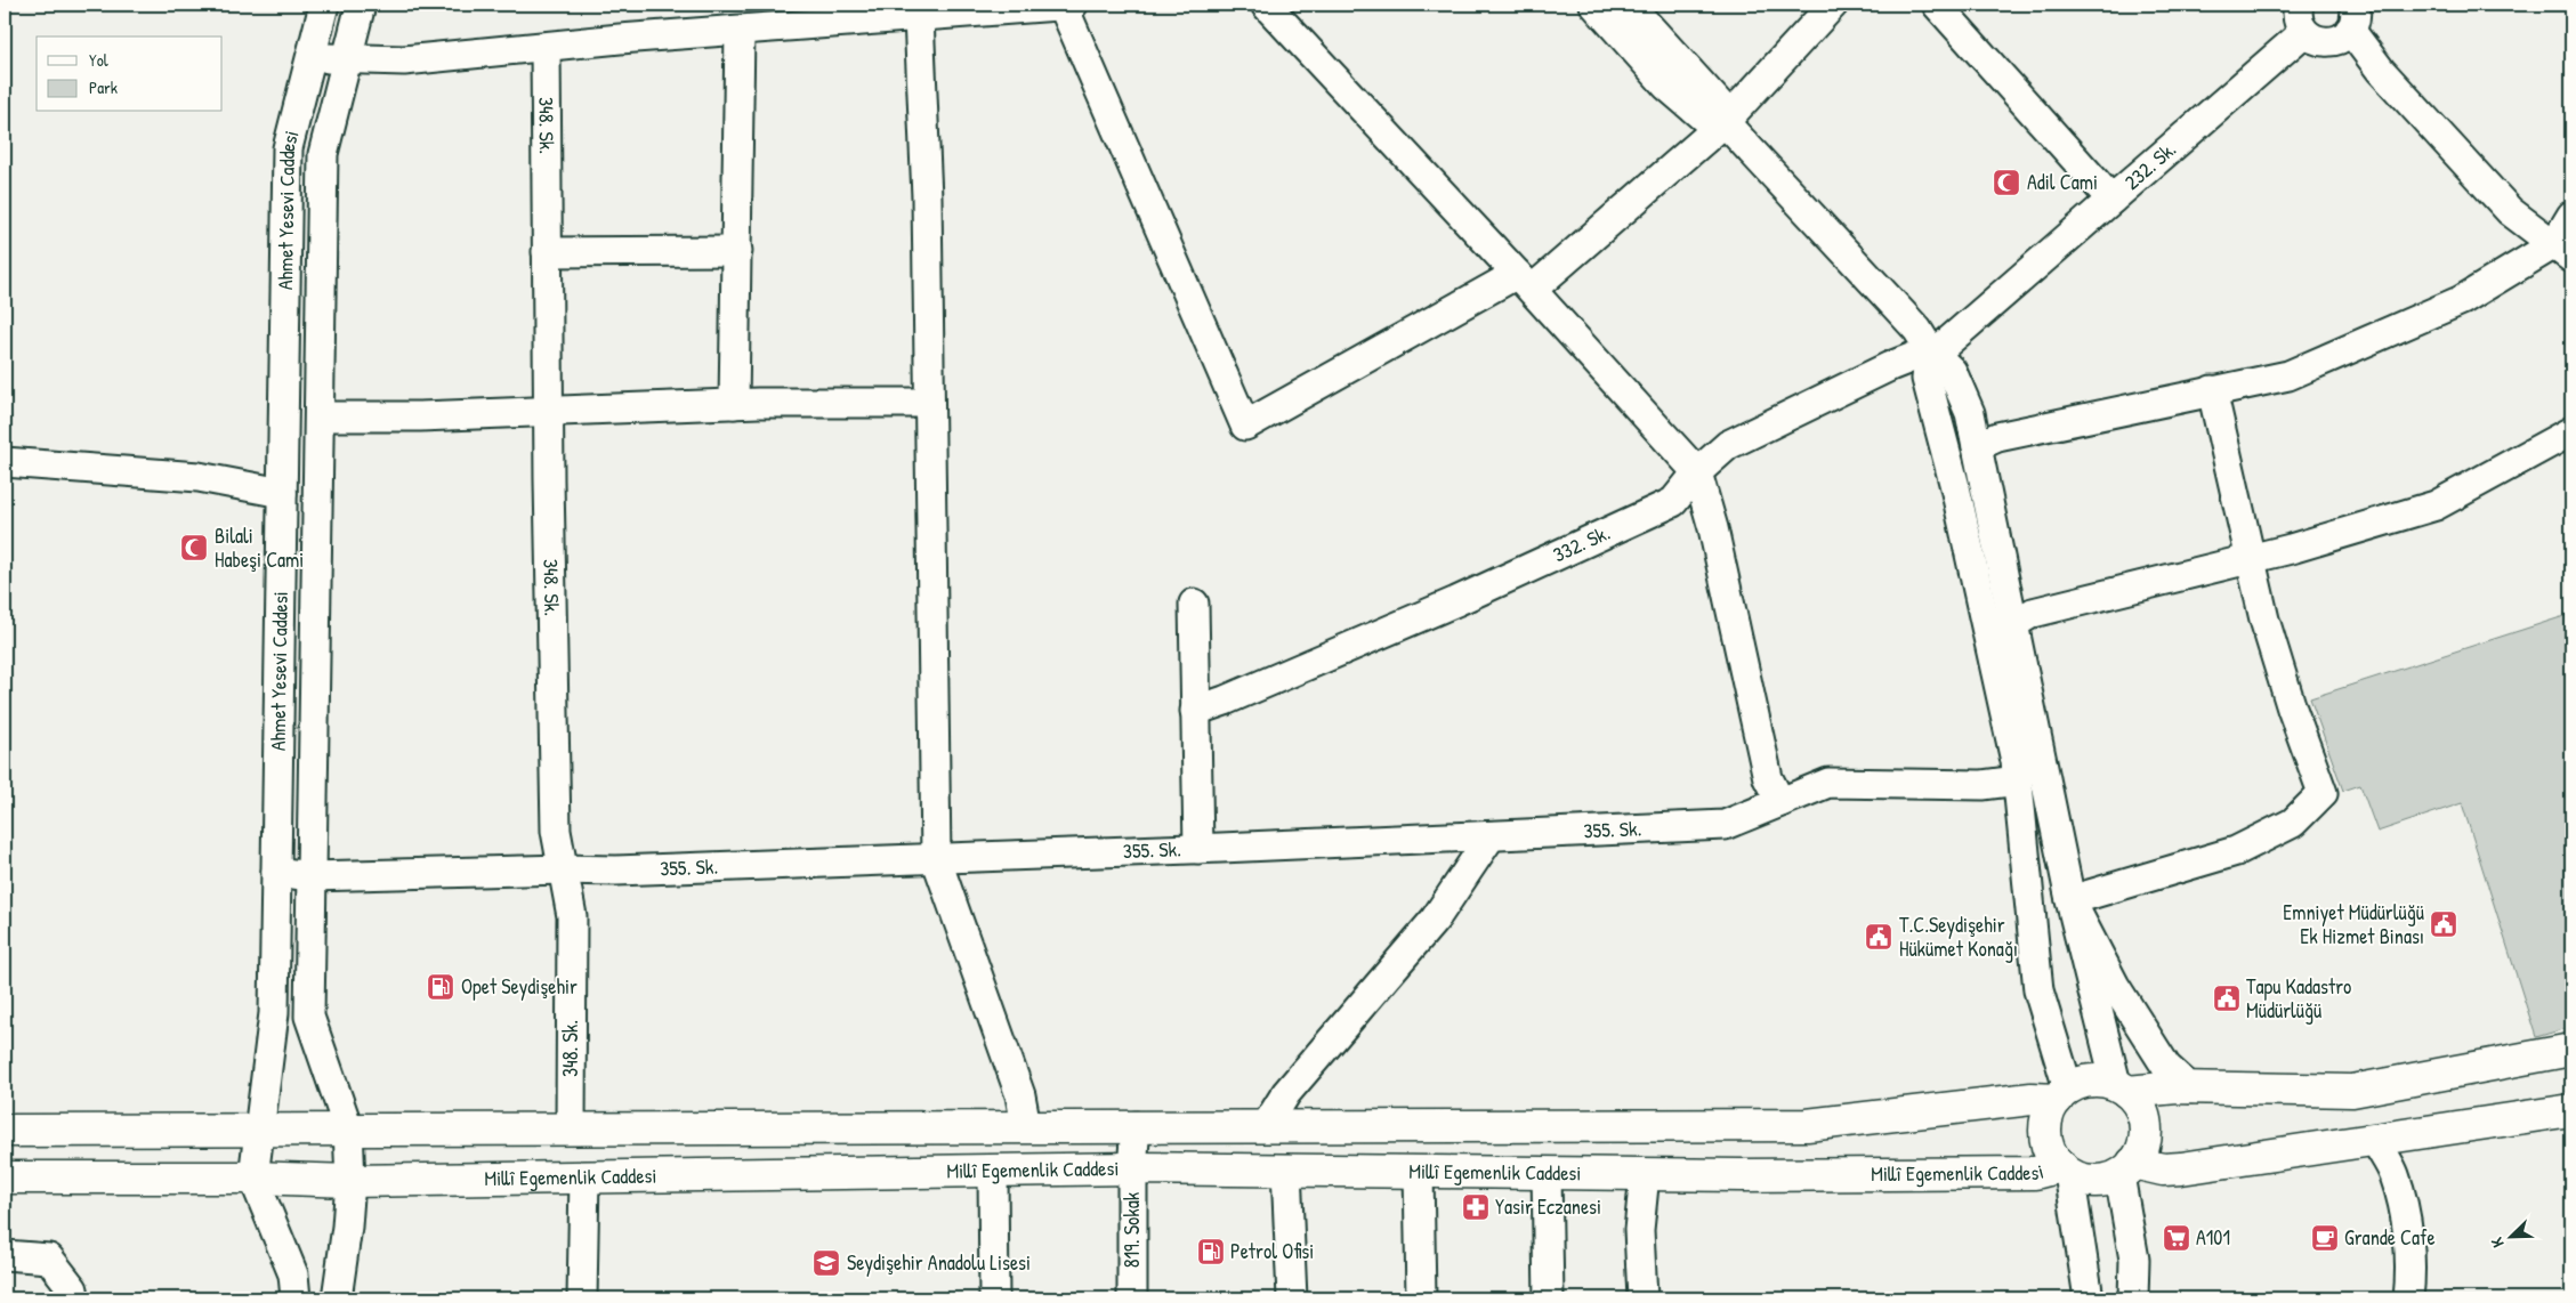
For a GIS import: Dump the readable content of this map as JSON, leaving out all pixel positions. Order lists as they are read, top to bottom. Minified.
{"streets":{"main road":["Millî Egemenlik Caddesi"],"street":["348. Sk.","232. Sk.","Ahmet Yesevi Caddesi","332. Sk.","355. Sk.","819. Sokak"]},"crossings":[["348. Sk.","355. Sk."],["348. Sk.","Millî Egemenlik Caddesi"],["232. Sk.","332. Sk."],["Ahmet Yesevi Caddesi","355. Sk."],["Ahmet Yesevi Caddesi","Millî Egemenlik Caddesi"],["Millî Egemenlik Caddesi","819. Sokak"]],"places":{"mosque":["Adil Cami","Bilali Habeşi Cami"],"public building":["Emniyet Müdürlüğü Ek Hizmet Binası","T.C.Seydişehir Hükümet Konağı","Tapu Kadastro Müdürlüğü"],"fuel station":["Opet Seydişehir","Petrol Ofisi"],"pharmacy":["Yasir Eczanesi"],"supermarket":["A101"],"cafe":["Grande Cafe"],"school or university":["Seydişehir Anadolu Lisesi"]},"legend":["Yol","Park"],"north":"bottom left"}
